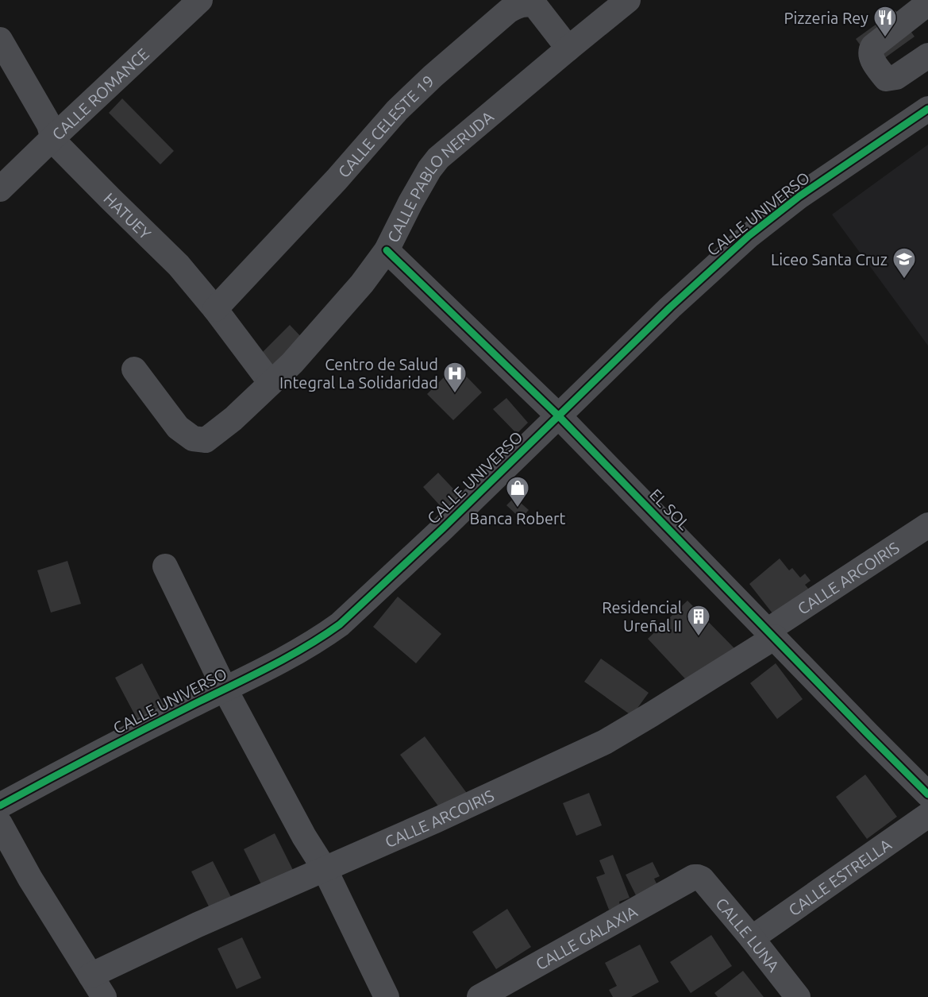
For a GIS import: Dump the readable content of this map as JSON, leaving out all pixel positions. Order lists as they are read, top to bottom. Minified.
{"streets":{"street":["CALLE ROMANCE","CALLE CELESTE 19","CALLE PABLO NERUDA","CALLE UNIVERSO","HATUEY","EL SOL","CALLE ARCOIRIS","CALLE ESTRELLA","CALLE LUNA","CALLE GALAXIA"]},"crossings":[["CALLE ROMANCE","HATUEY"],["CALLE CELESTE 19","CALLE PABLO NERUDA"],["CALLE CELESTE 19","HATUEY"],["CALLE PABLO NERUDA","HATUEY"],["CALLE PABLO NERUDA","EL SOL"],["CALLE UNIVERSO","EL SOL"],["EL SOL","CALLE ARCOIRIS"],["CALLE ESTRELLA","CALLE LUNA"],["CALLE LUNA","CALLE GALAXIA"]],"places":{"restaurant":["Pizzeria Rey"],"school or university":["Liceo Santa Cruz"],"hospital":["Centro de Salud Integral La Solidaridad"],"shop":["Banca Robert"],"building":["Residencial Ureñal II"]}}
